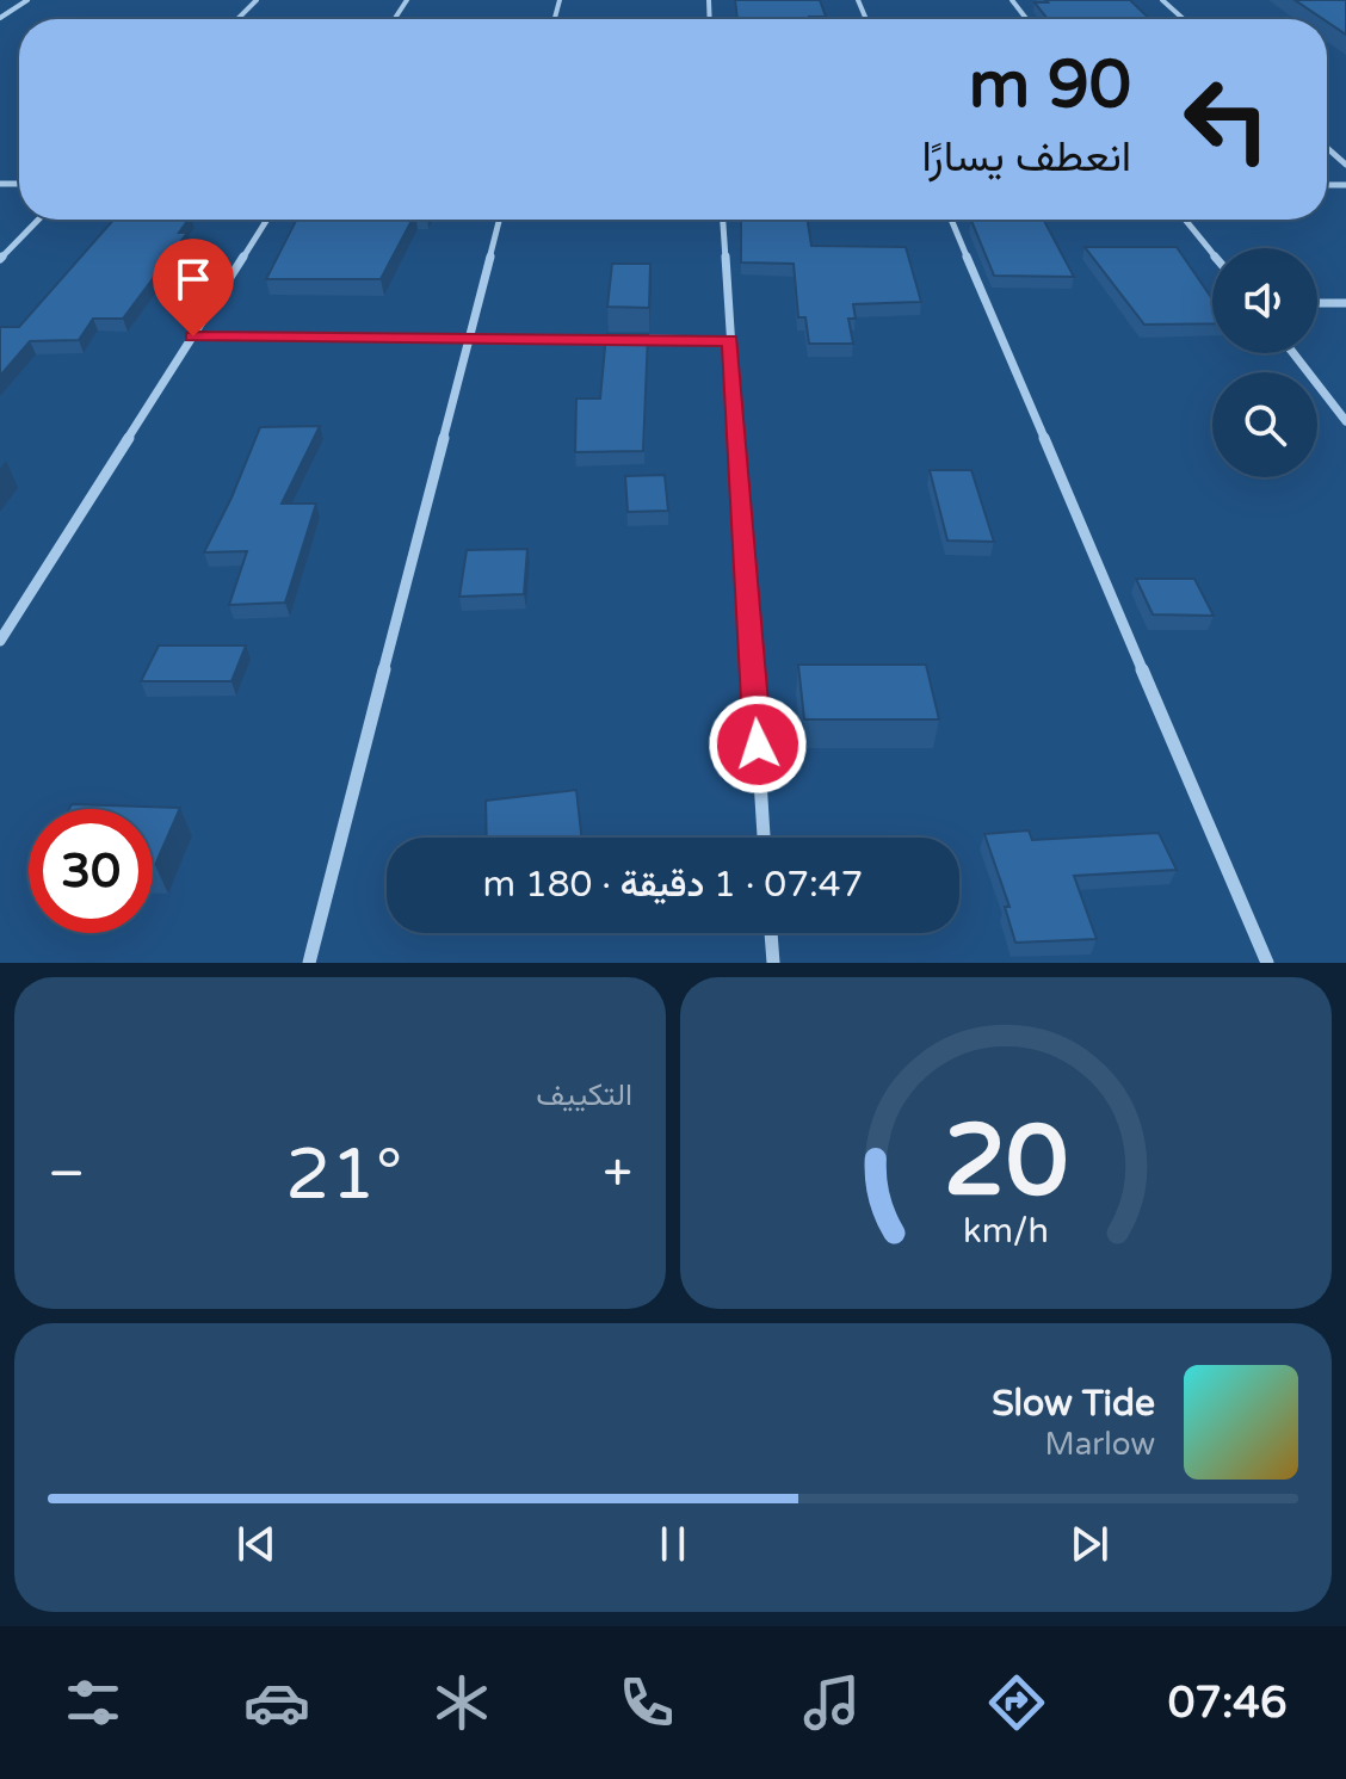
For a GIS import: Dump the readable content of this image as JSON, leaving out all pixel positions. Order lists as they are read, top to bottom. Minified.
{"page":{"turn":["90 m","انعطف يسارًا"],"limit":"30","trip":"07:47 · 1 دقيقة · 180 m","tile":"التكييف","heat":["−","21°","+"],"song":["Slow Tide","Marlow"],"tabs":"07:46","gauge":["20","km/h"]}}
